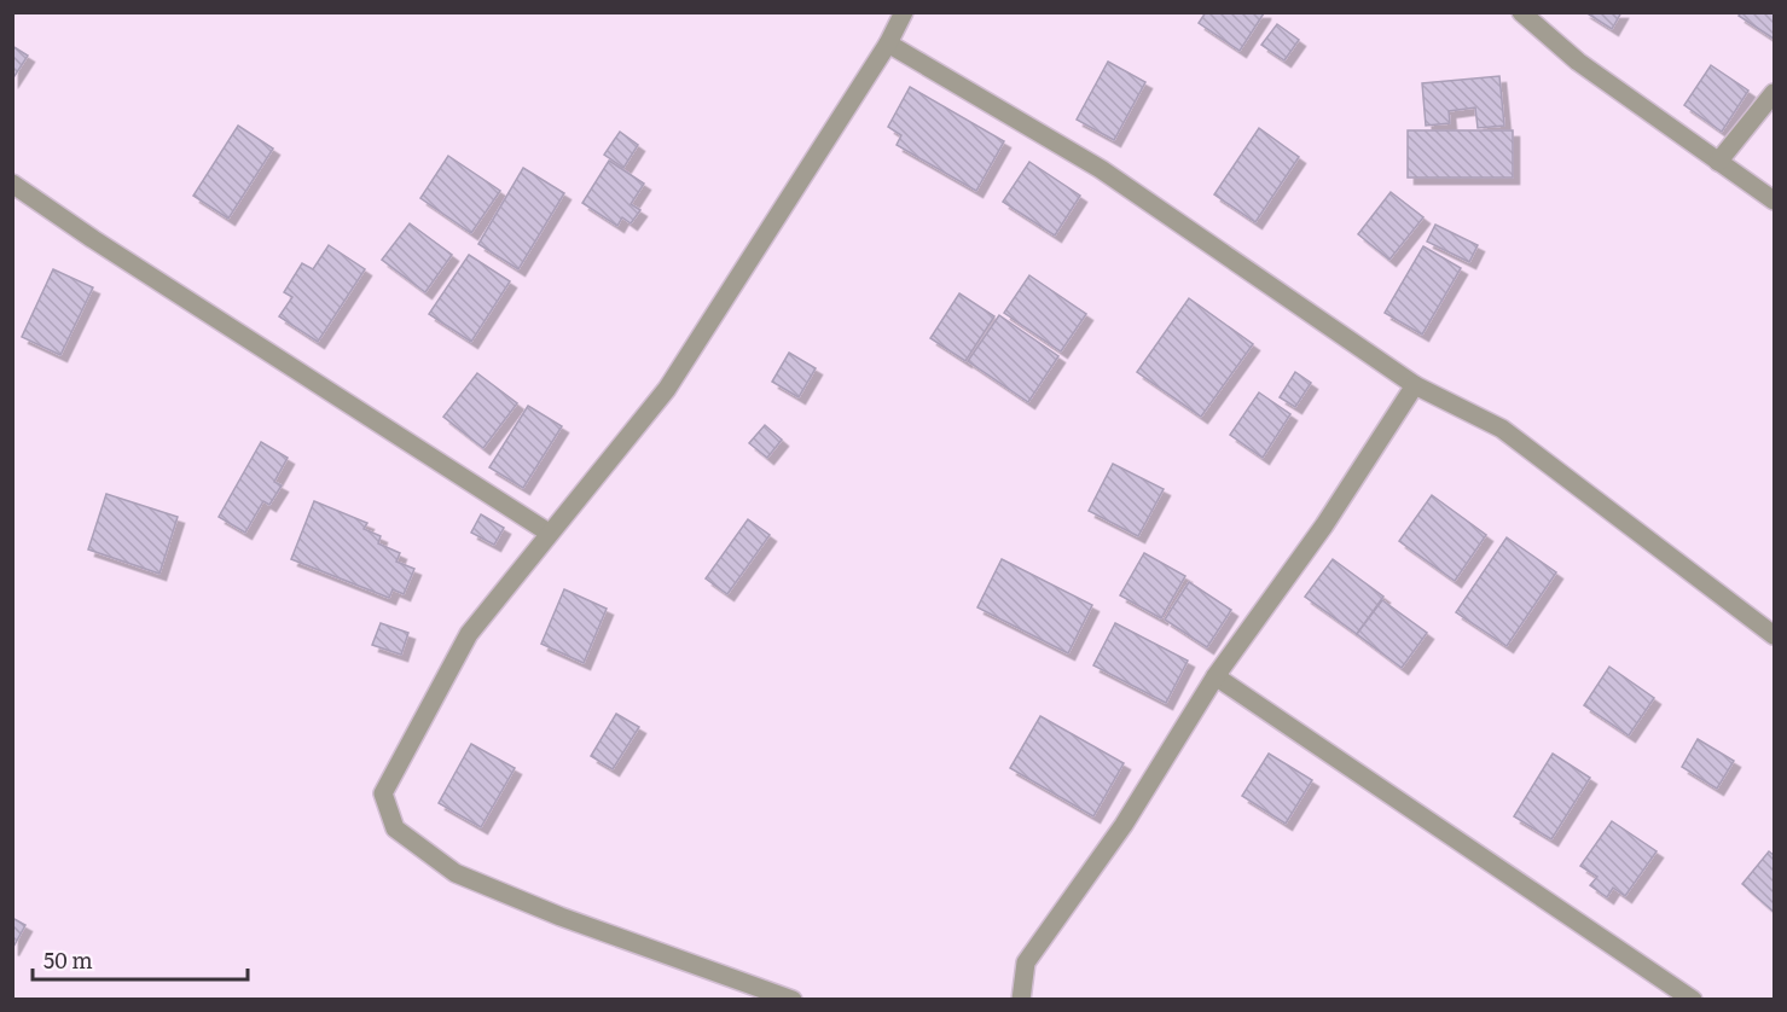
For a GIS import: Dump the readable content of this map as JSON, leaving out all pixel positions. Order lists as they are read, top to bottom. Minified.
{"scale_bar":"50 m"}
